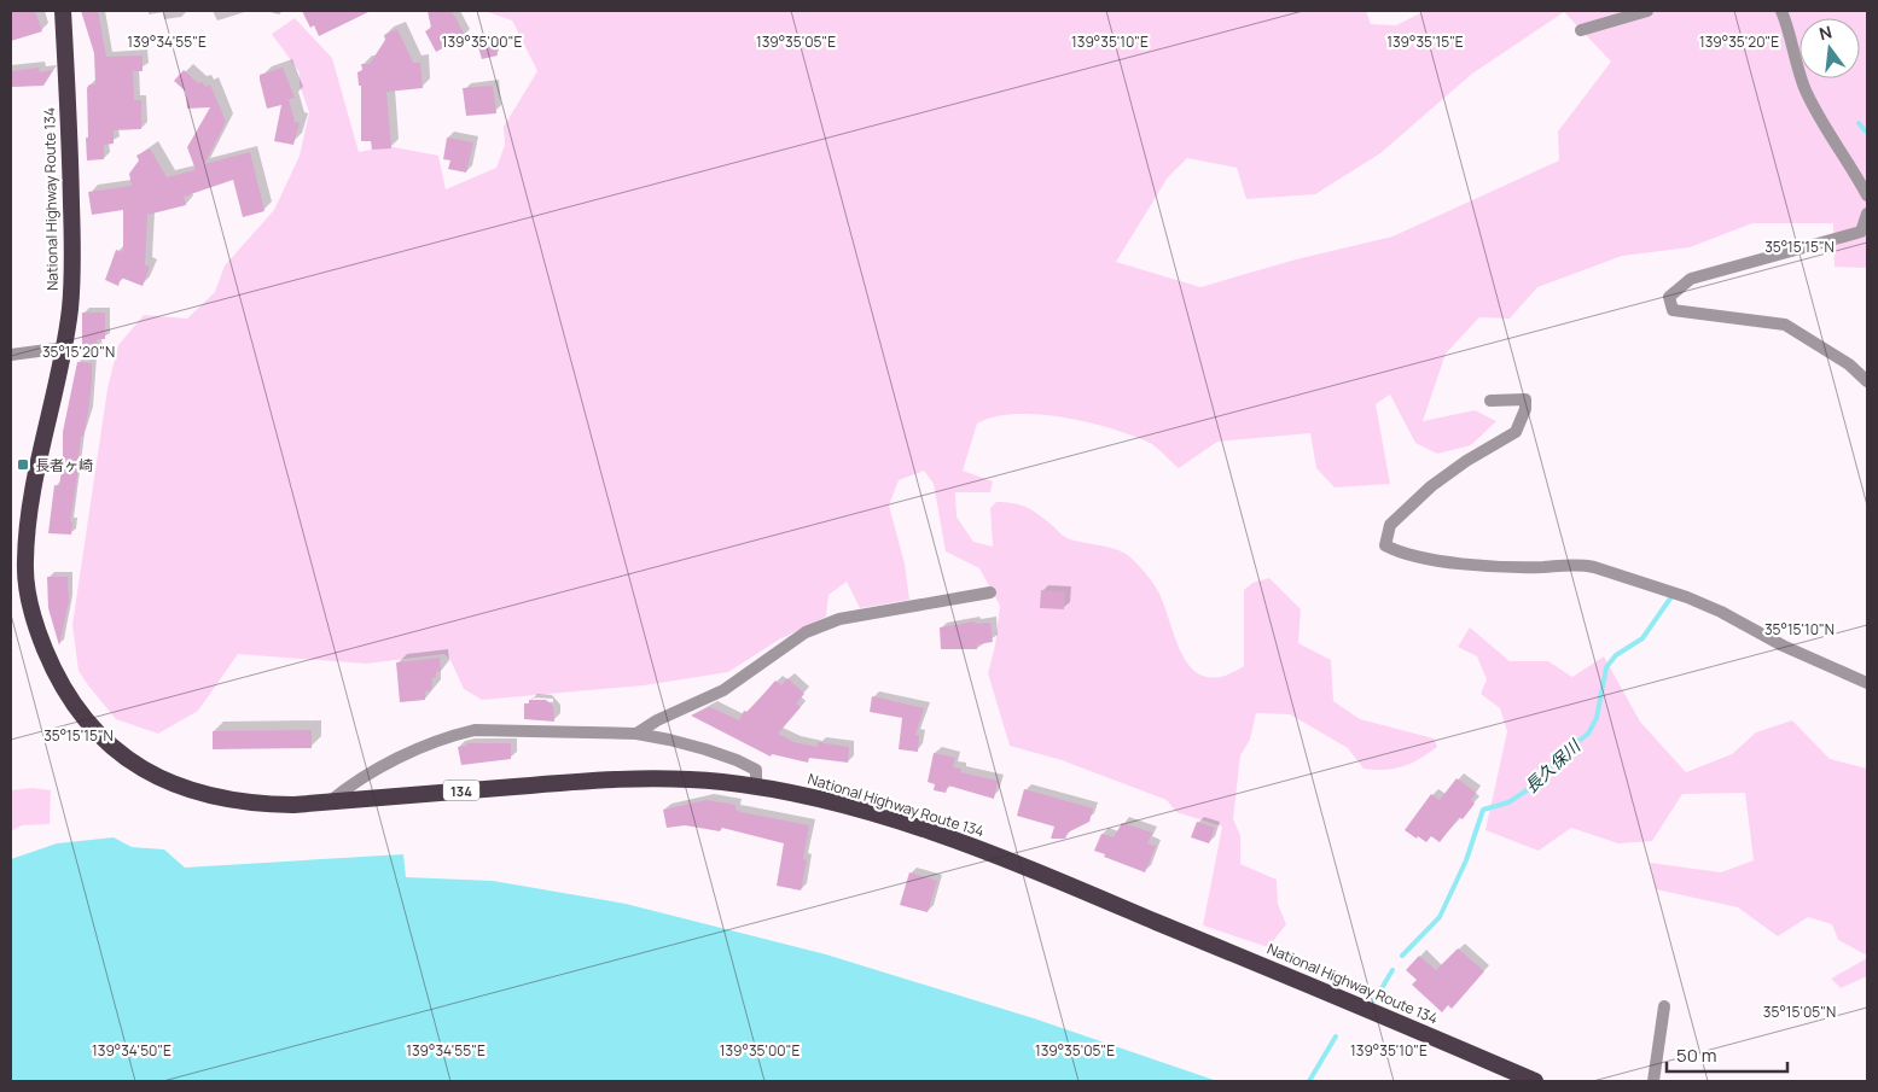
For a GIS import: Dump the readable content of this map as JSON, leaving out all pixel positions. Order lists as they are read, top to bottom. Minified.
{"streets":{"highway":["National Highway Route 134","134"]},"water":["長久保川"],"places":{"transit":["長者ヶ崎"]},"scale_bar":"50 m","north":"top","coordinates":["139°34'55\"E","139°35'05\"E","139°35'10\"E","139°35'15\"E","139°35'20\"E","139°35'00\"E","35°15'15\"N","35°15'20\"N","35°15'10\"N","35°15'05\"N","139°34'50\"E"]}
